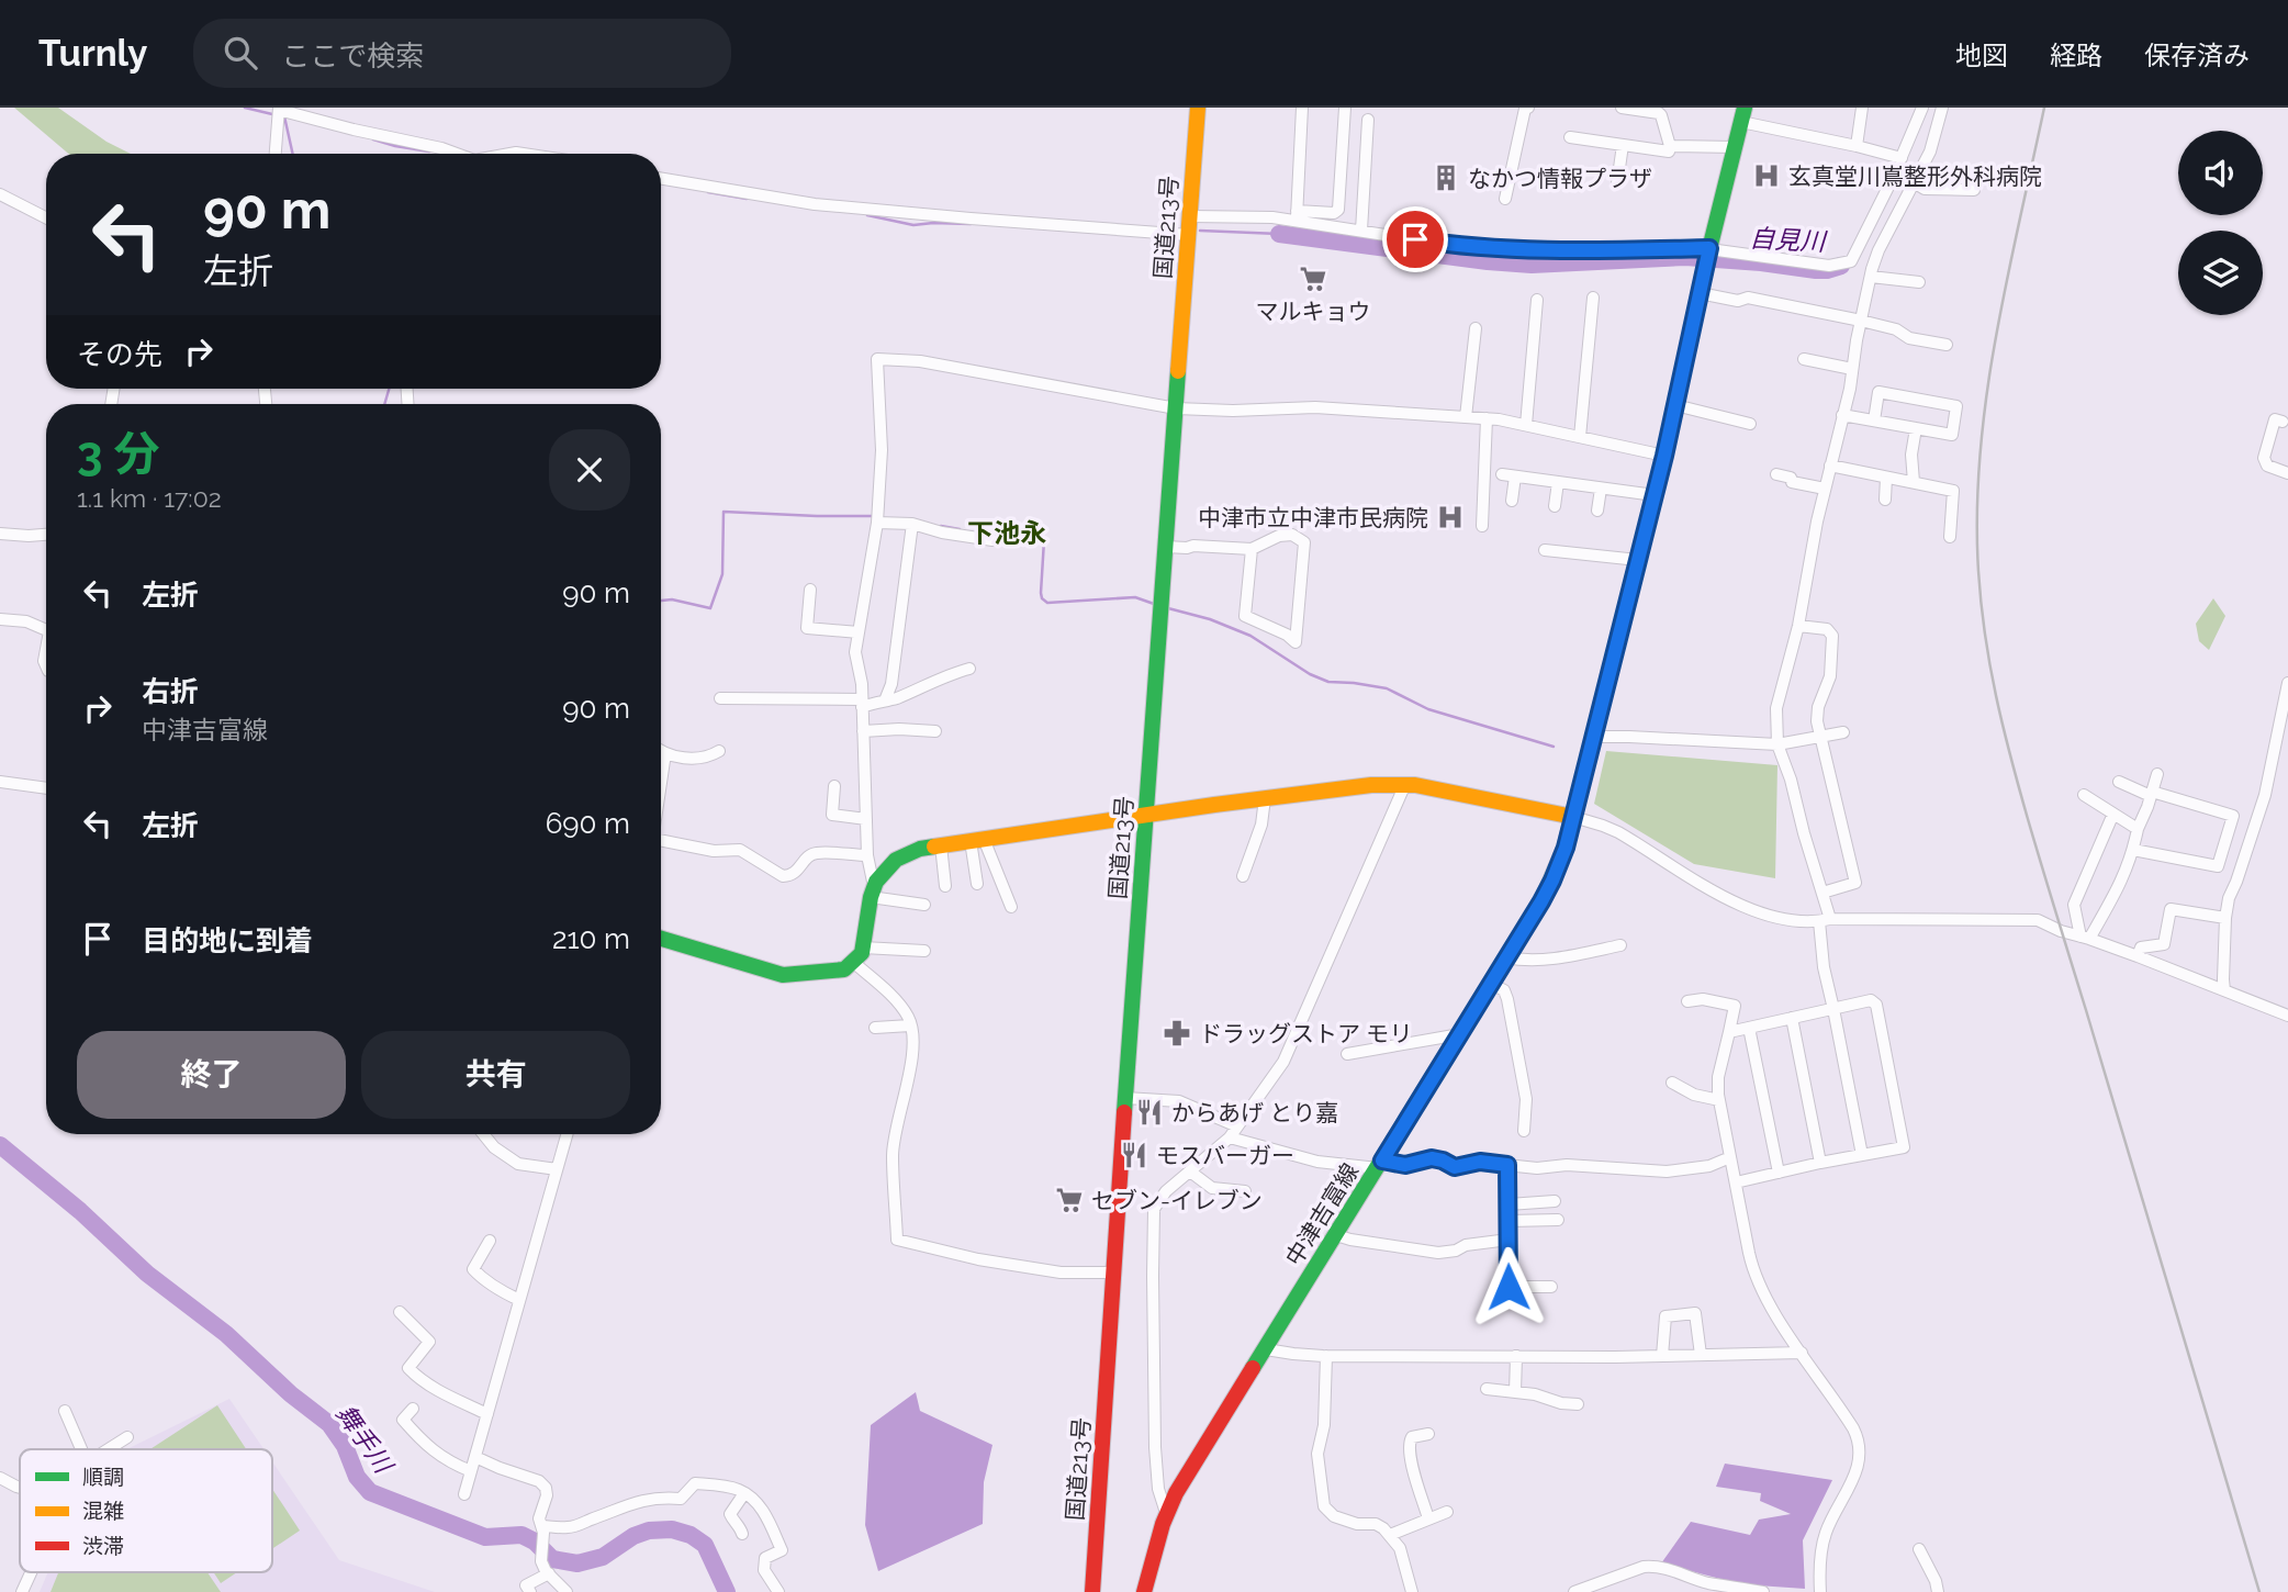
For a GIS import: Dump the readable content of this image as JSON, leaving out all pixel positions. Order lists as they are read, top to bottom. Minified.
{"streets":{"main road":["国道213号","中津吉富線"]},"districts":["下池永"],"water":["自見川","舞手川"],"places":{"hospital":["玄真堂川嶌整形外科病院","中津市立中津市民病院"],"building":["なかつ情報プラザ"],"supermarket":["マルキョウ","セブン-イレブン"],"pharmacy":["ドラッグストア モリ"],"restaurant":["からあげ とり嘉","モスバーガー"]},"legend":["順調","混雑","渋滞"],"page":{"header":"Turnly","search":"ここで検索","nav":["地図","経路","保存済み"],"turn":["90 m","左折"],"then":"その先","heading":["3 分","1.1 km · 17:02"],"list":[{"name":"左折","value":"90 m"},{"name":"右折","note":"中津吉富線","value":"90 m"},{"name":"左折","value":"690 m"},{"name":"目的地に到着","value":"210 m"}],"buttons":["終了","共有"]}}
